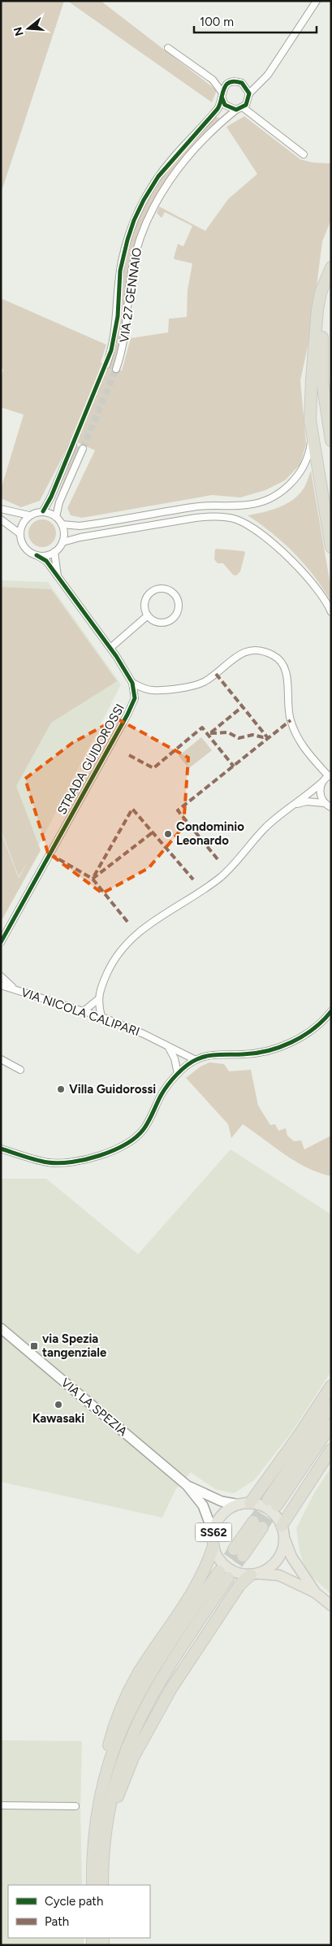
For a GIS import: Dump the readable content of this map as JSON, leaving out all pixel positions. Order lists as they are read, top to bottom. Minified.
{"streets":{"main road":["VIA LA SPEZIA","SS62"],"street":["VIA 27 GENNAIO","STRADA GUIDOROSSI","VIA NICOLA CALIPARI"]},"places":{"other":["Condominio Leonardo","Villa Guidorossi","Kawasaki"],"transit":["via Spezia tangenziale"]},"legend":["Cycle path","Path"],"scale_bar":"100 m","north":"left"}
